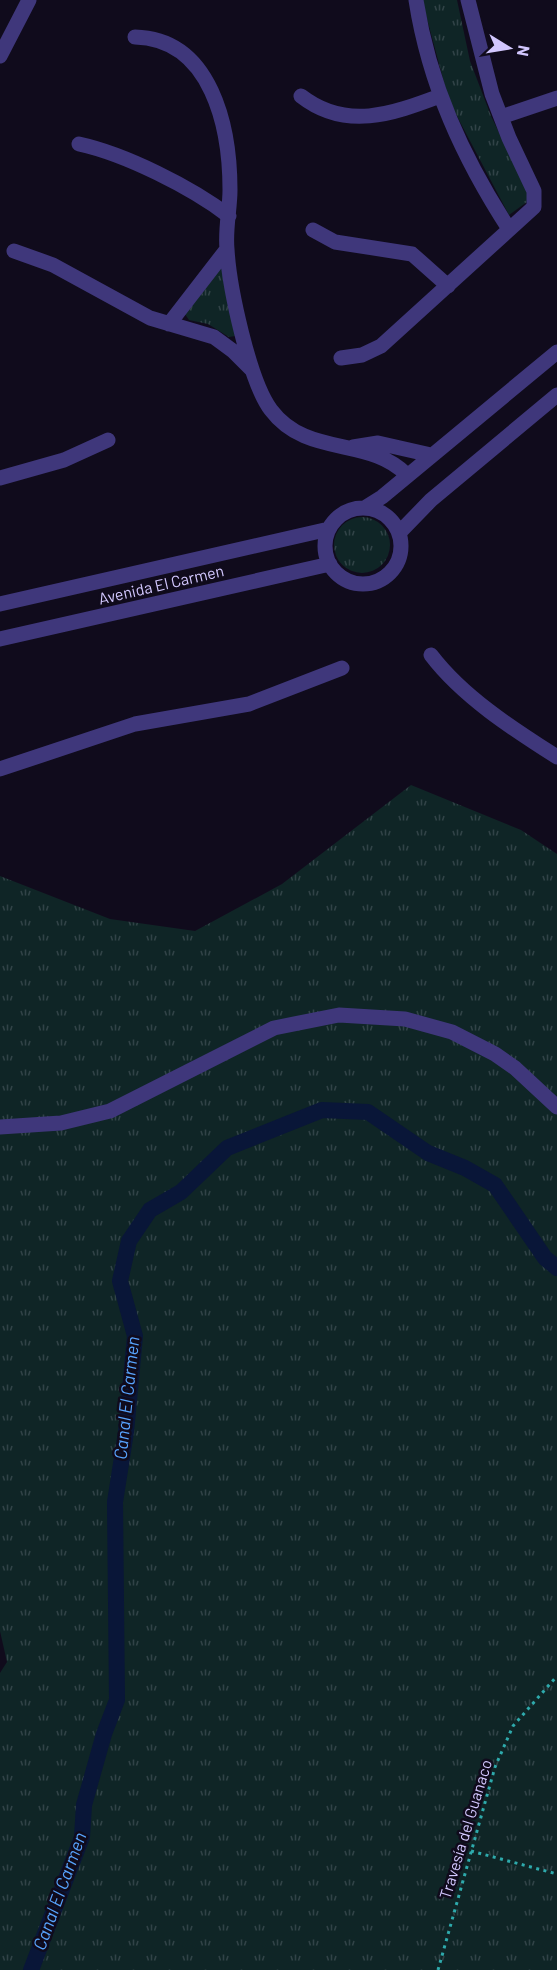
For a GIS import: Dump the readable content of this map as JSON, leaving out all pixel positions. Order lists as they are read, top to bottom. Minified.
{"streets":{"street":["Avenida El Carmen"],"path":["Travesía del Guanaco"]},"water":["Canal El Carmen"],"north":"right"}
